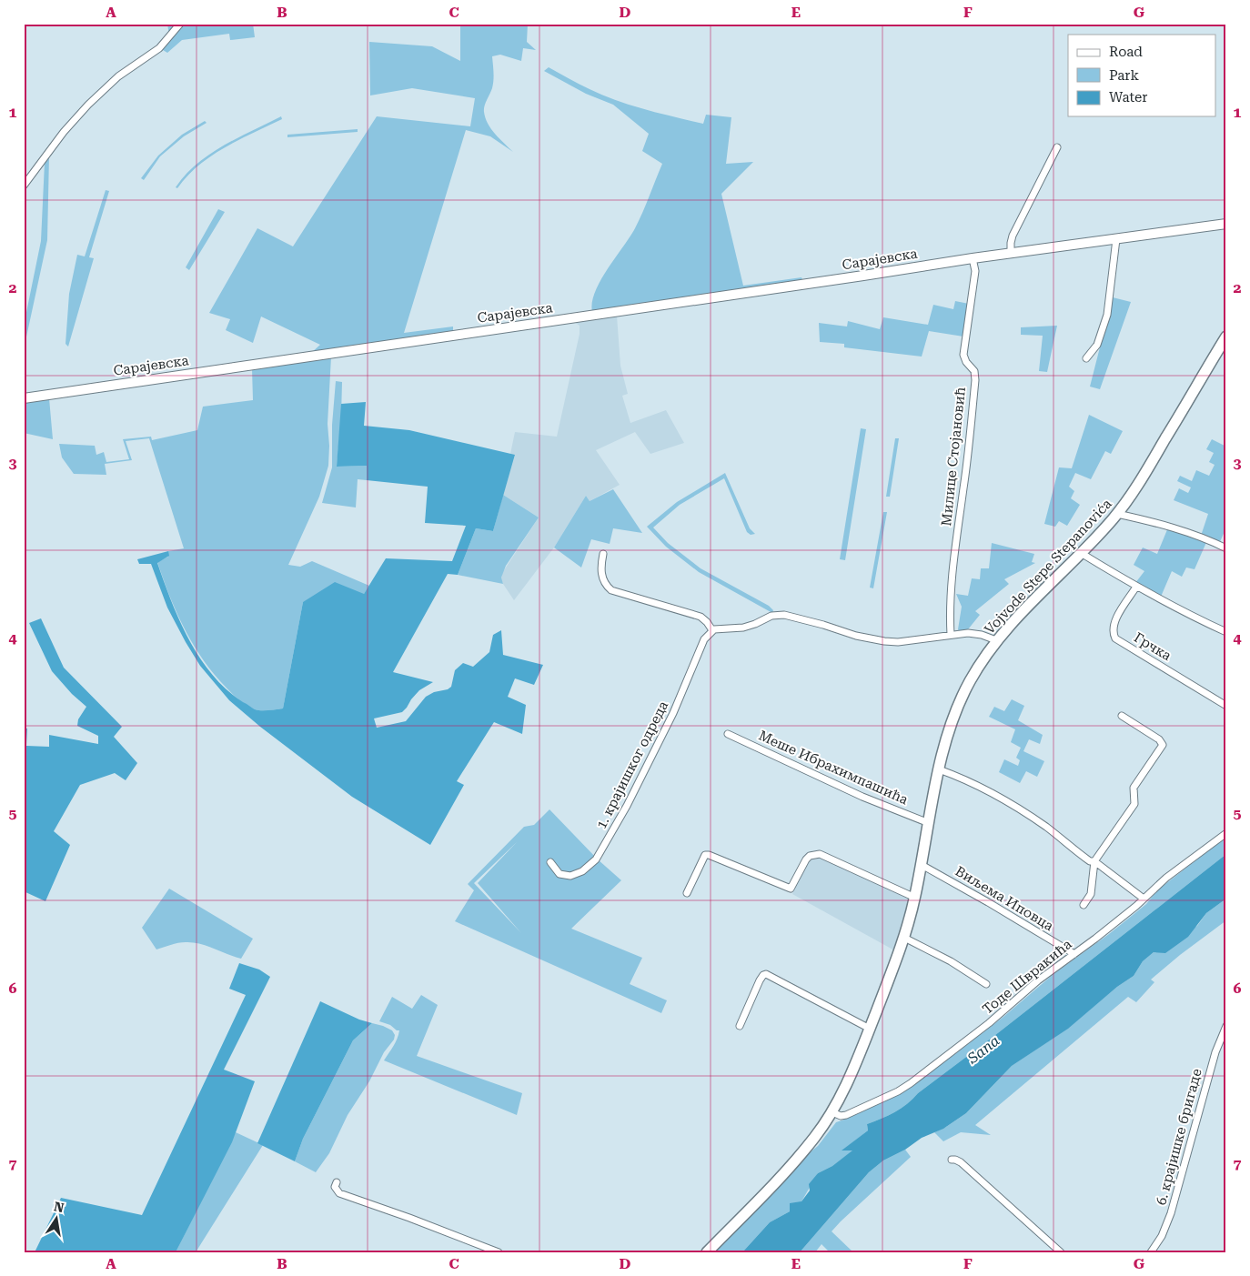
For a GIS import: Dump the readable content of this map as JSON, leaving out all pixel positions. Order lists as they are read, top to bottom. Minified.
{"streets":{"main road":["Сарајевска","Vojvode Stepe Stepanovića"],"street":["Милице Стојановић","Грчка","1. крајишког одреда","Меше Ибрахимпашића","Виљема Иповца","Тоде Швракића","6. крајишке бригаде"]},"crossings":[["Сарајевска","Милице Стојановић"],["Vojvode Stepe Stepanovića","Меше Ибрахимпашића"],["Vojvode Stepe Stepanovića","Виљема Иповца"],["Vojvode Stepe Stepanovića","Тоде Швракића"],["Виљема Иповца","Тоде Швракића"]],"water":["Sana"],"legend":["Road","Park","Water"],"north":"top","grid":{"columns":["A","B","C","D","E","F","G"],"rows":["1","2","3","4","5","6","7"]}}
